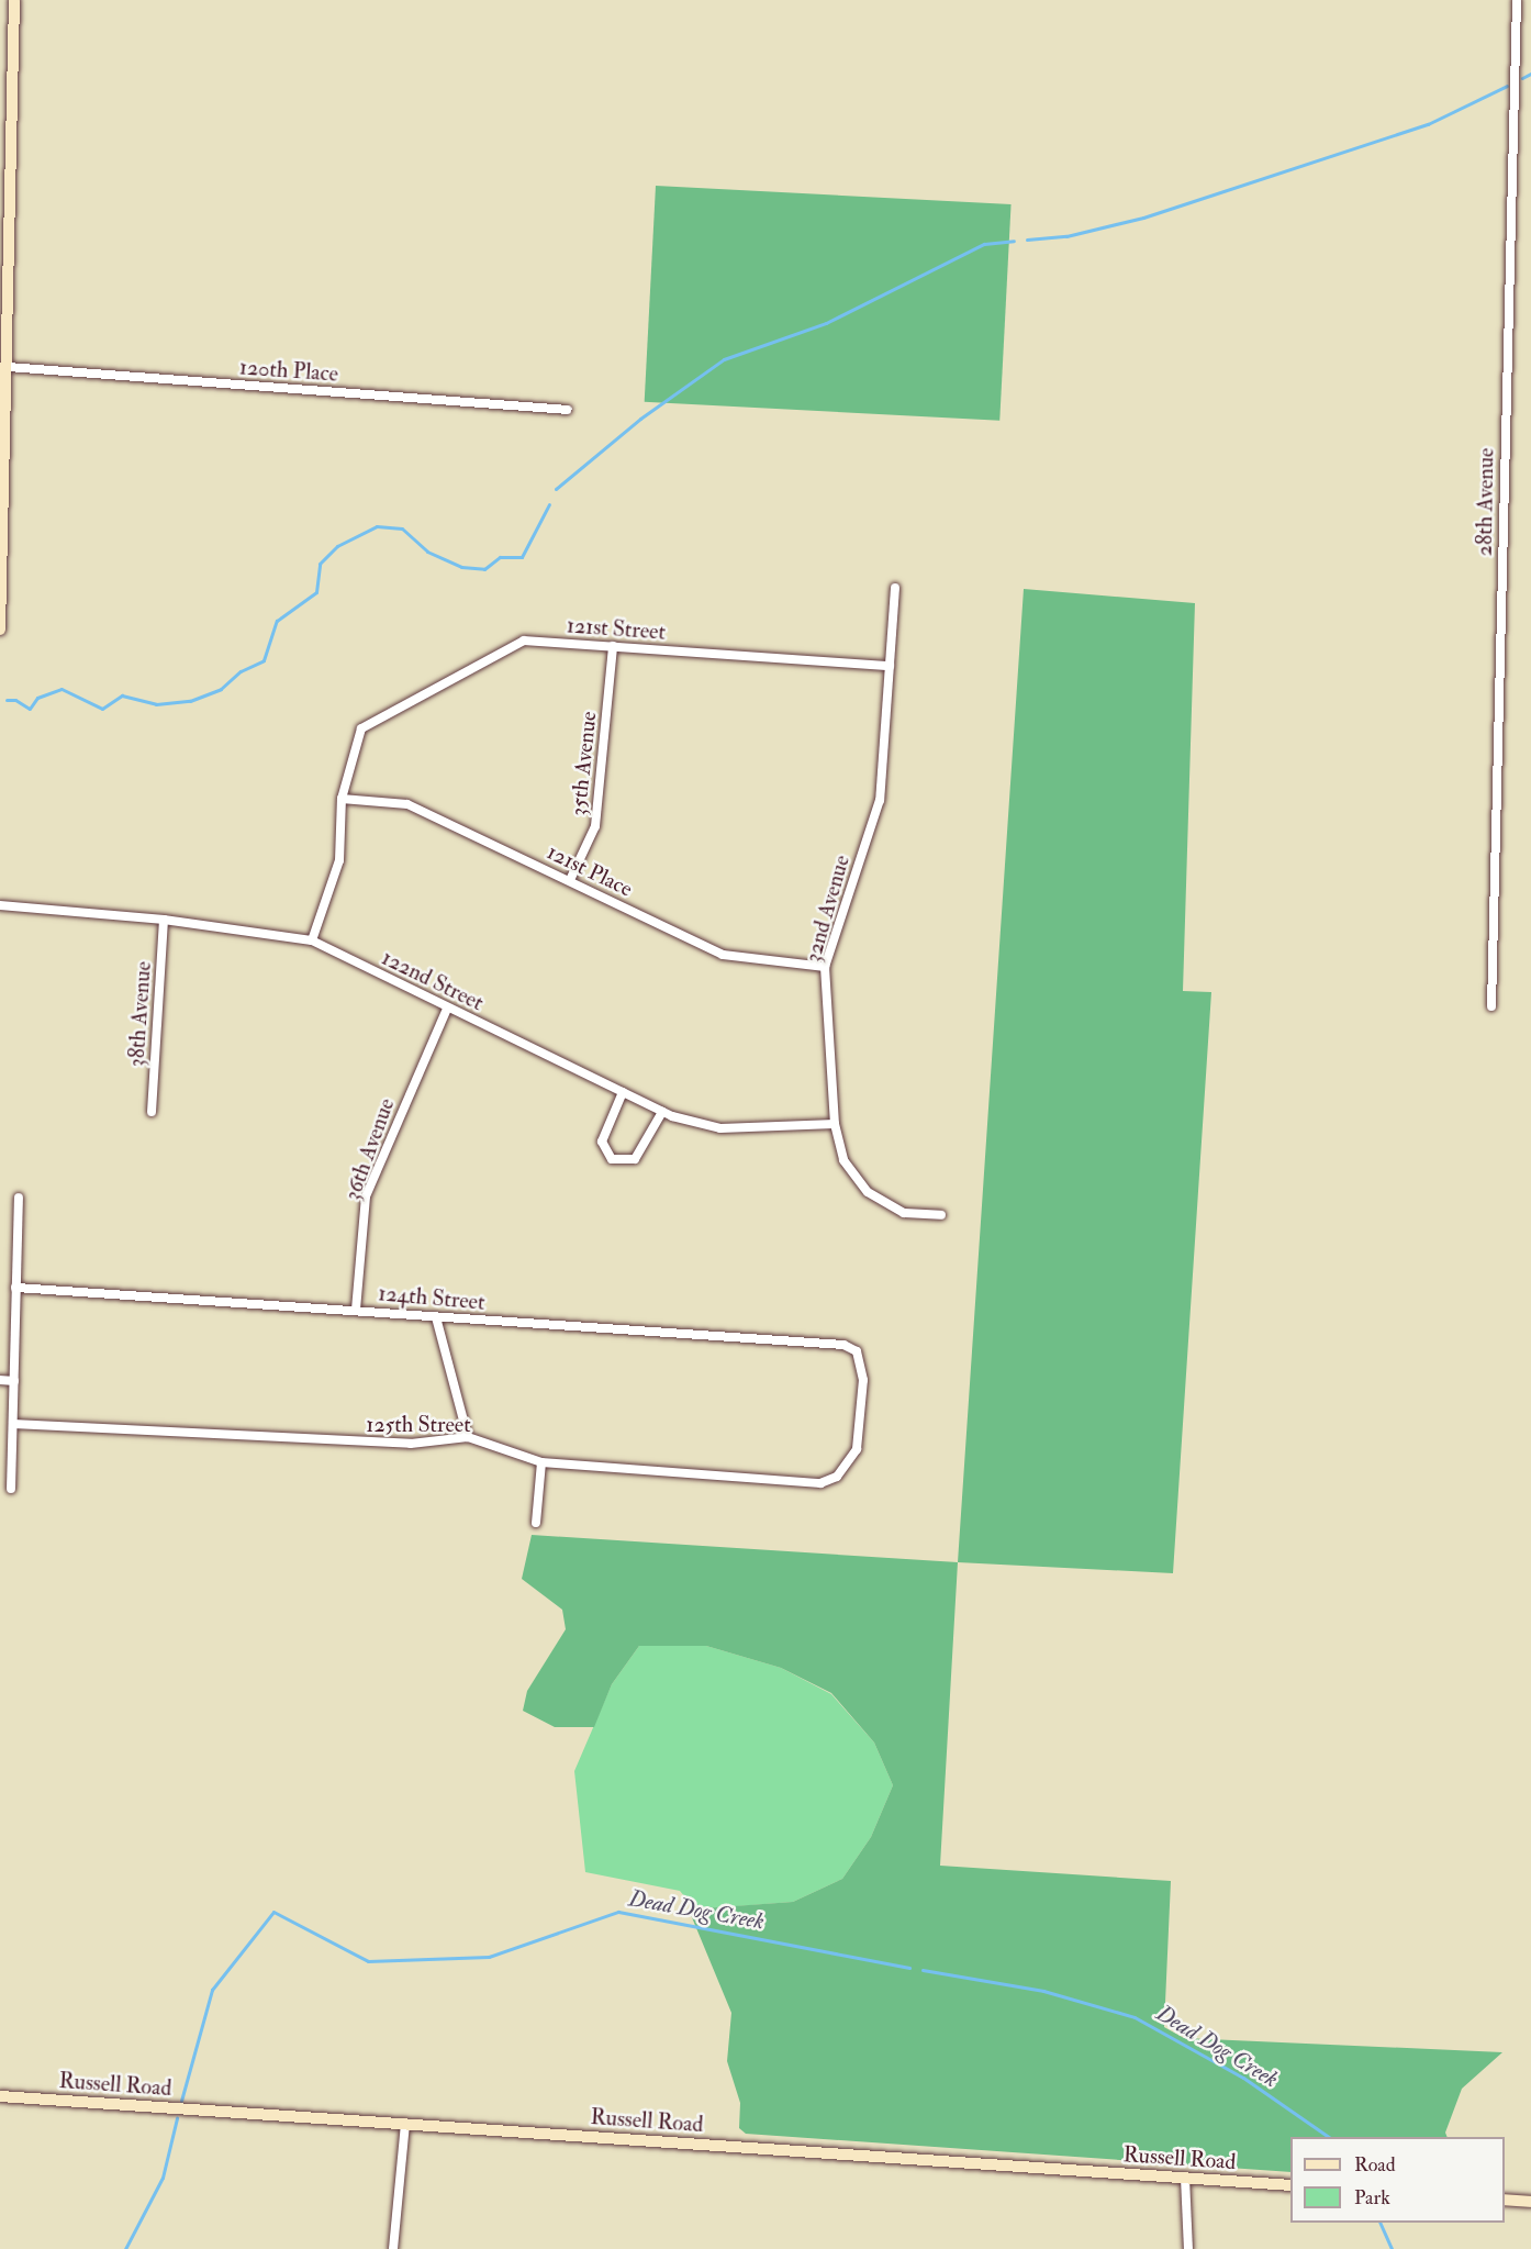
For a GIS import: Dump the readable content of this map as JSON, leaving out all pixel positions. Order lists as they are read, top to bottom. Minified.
{"streets":{"street":["120th Place","28th Avenue","121st Street","35th Avenue","121st Place","32nd Avenue","122nd Street","38th Avenue","36th Avenue","124th Street","125th Street","Russell Road"]},"crossings":[["121st Street","35th Avenue"],["121st Street","121st Place"],["121st Street","32nd Avenue"],["35th Avenue","121st Place"],["121st Place","32nd Avenue"],["32nd Avenue","122nd Street"],["122nd Street","38th Avenue"],["122nd Street","36th Avenue"],["36th Avenue","124th Street"],["124th Street","125th Street"]],"water":["Dead Dog Creek"],"legend":["Road","Park"]}
